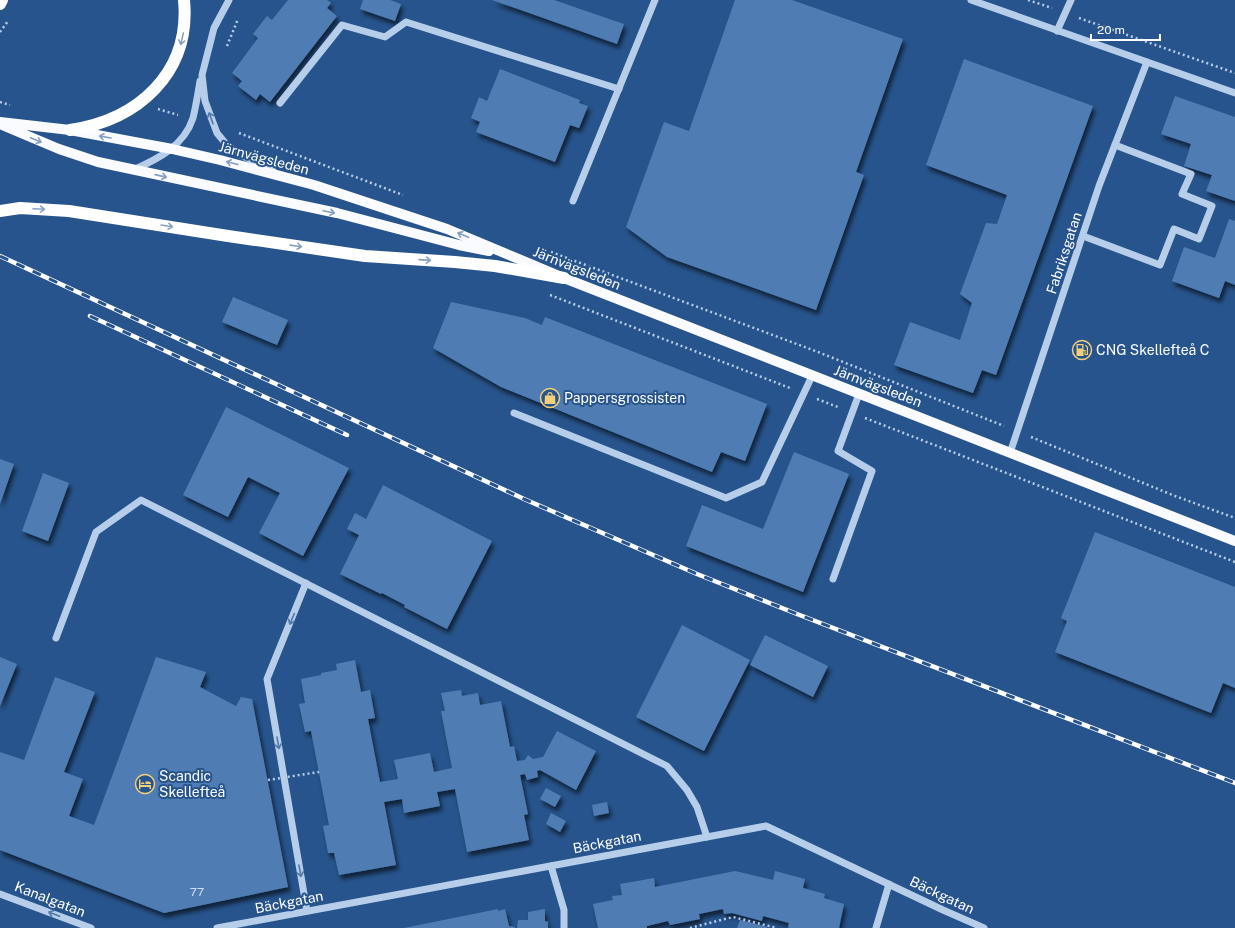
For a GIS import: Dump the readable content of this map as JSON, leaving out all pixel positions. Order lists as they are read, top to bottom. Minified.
{"streets":{"main road":["Järnvägsleden"],"street":["Fabriksgatan","Bäckgatan","Kanalgatan"]},"crossings":[["Järnvägsleden","Fabriksgatan"]],"one_way":["Kanalgatan"],"places":{"fuel station":["CNG Skellefteå C"],"shop":["Pappersgrossisten"],"hotel":["Scandic Skellefteå"]},"house_numbers":["77"],"scale_bar":"20 m"}
